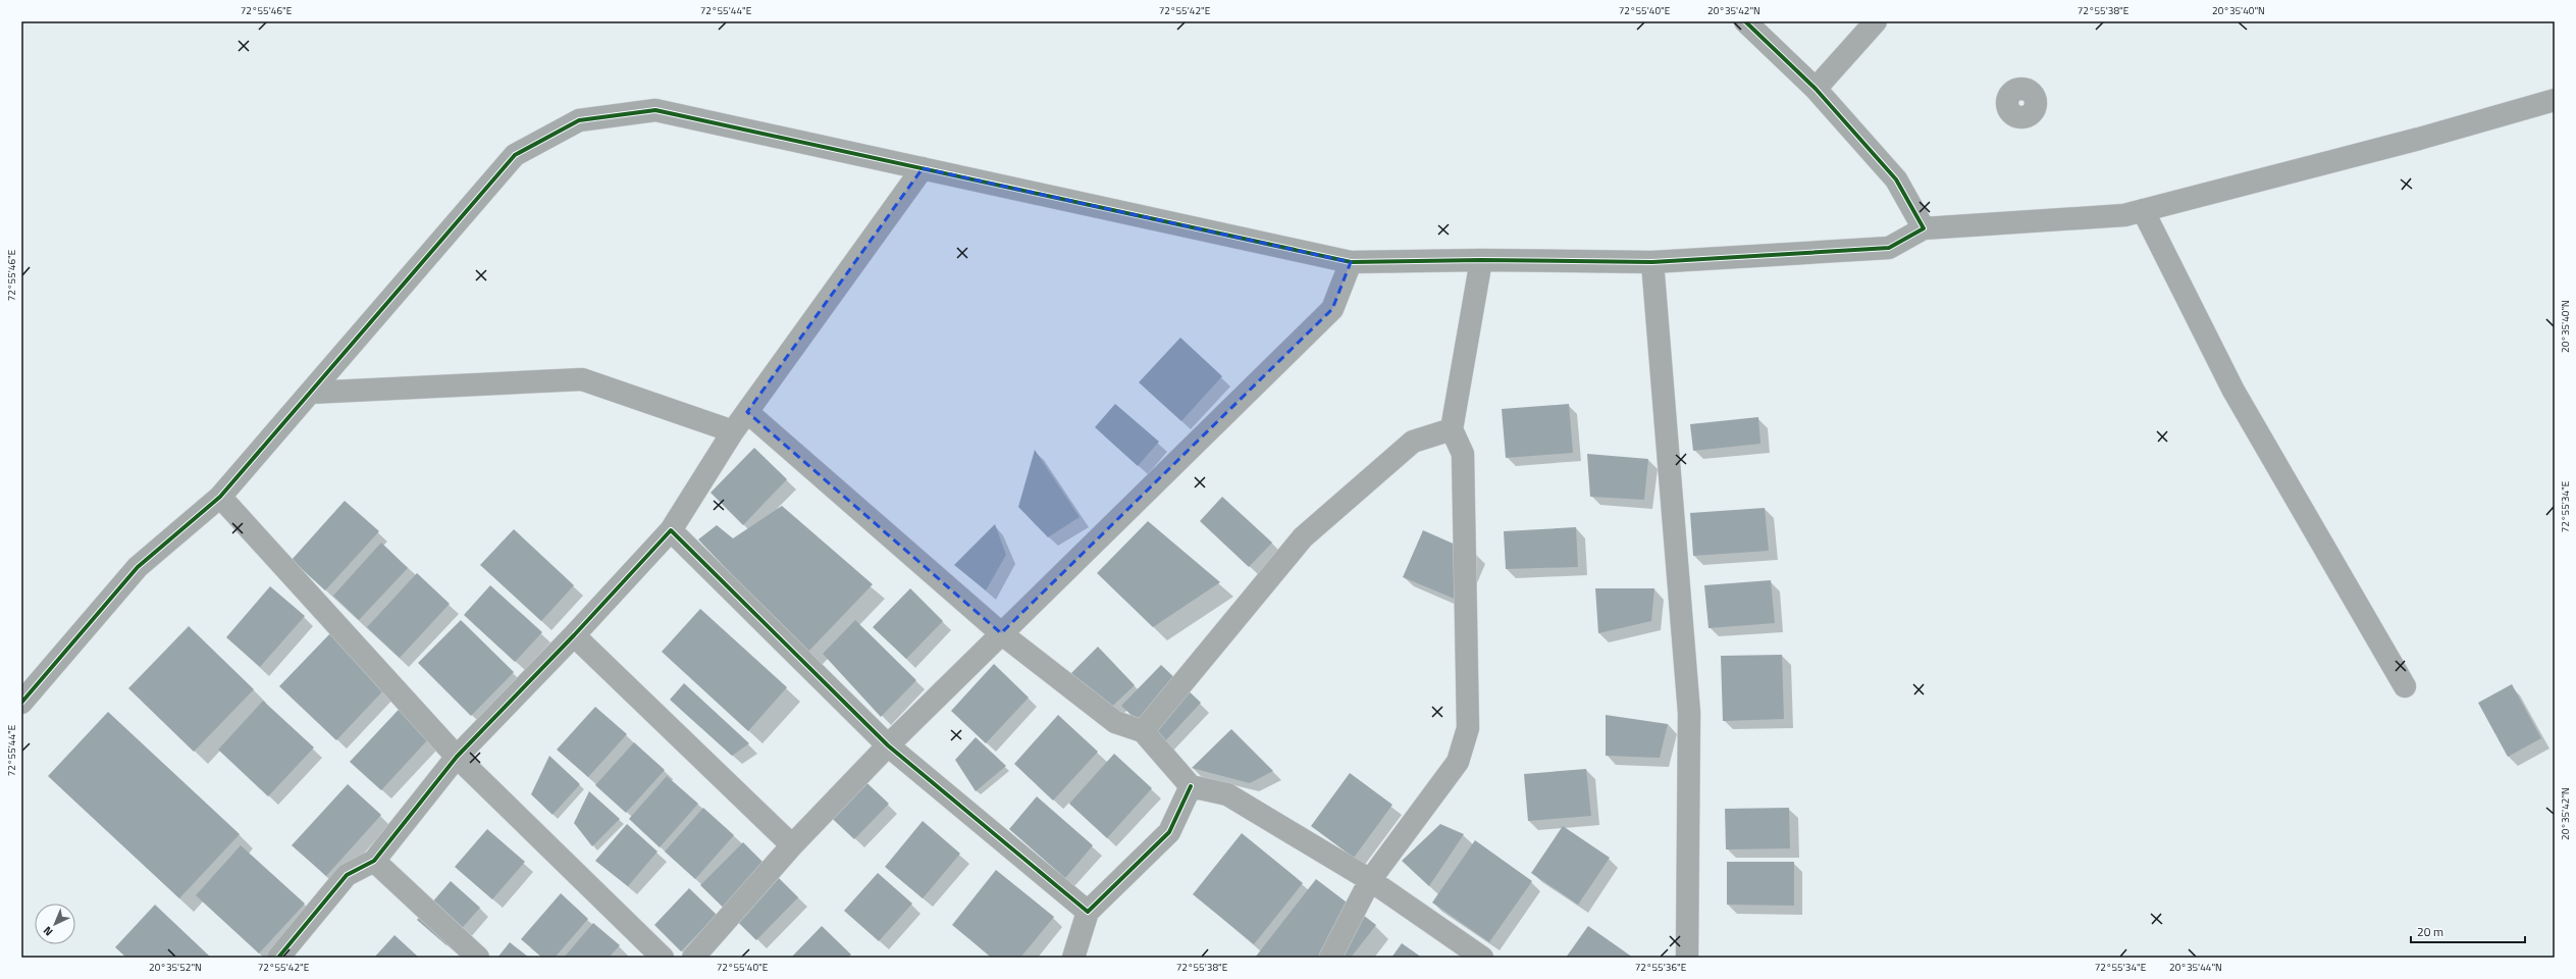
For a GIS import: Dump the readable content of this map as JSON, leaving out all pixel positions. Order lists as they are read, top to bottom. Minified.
{"scale_bar":"20 m","north":"bottom left","coordinates":["72°55'46\"E","72°55'44\"E","72°55'42\"E","72°55'40\"E","20°35'42\"N","72°55'38\"E","20°35'40\"N","72°55'34\"E","20°35'52\"N","72°55'36\"E","20°35'44\"N"]}
